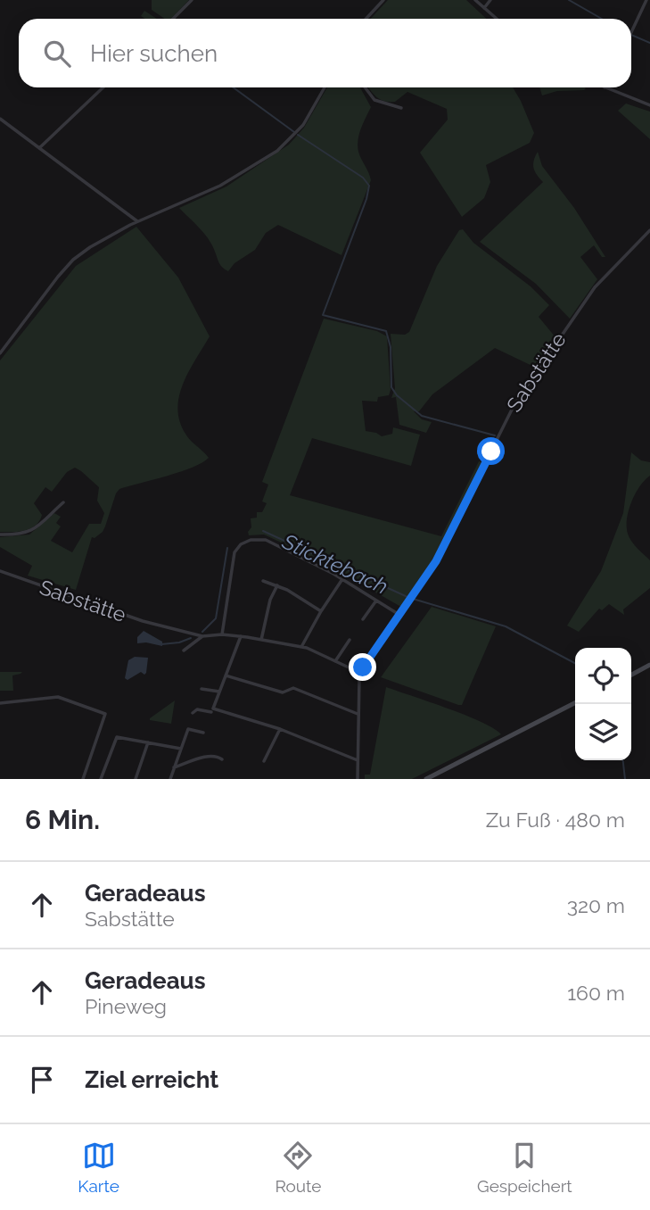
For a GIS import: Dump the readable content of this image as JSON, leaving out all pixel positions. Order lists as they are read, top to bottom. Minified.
{"streets":{"street":["Sabstätte"]},"water":["Sticktebach"],"page":{"search":"Hier suchen","heading":["6 Min.","Zu Fuß · 480 m"],"list":[["Geradeaus","Sabstätte","320 m"],["Geradeaus","Pineweg","160 m"],"Ziel erreicht"],"nav":["Karte","Route","Gespeichert"]}}
